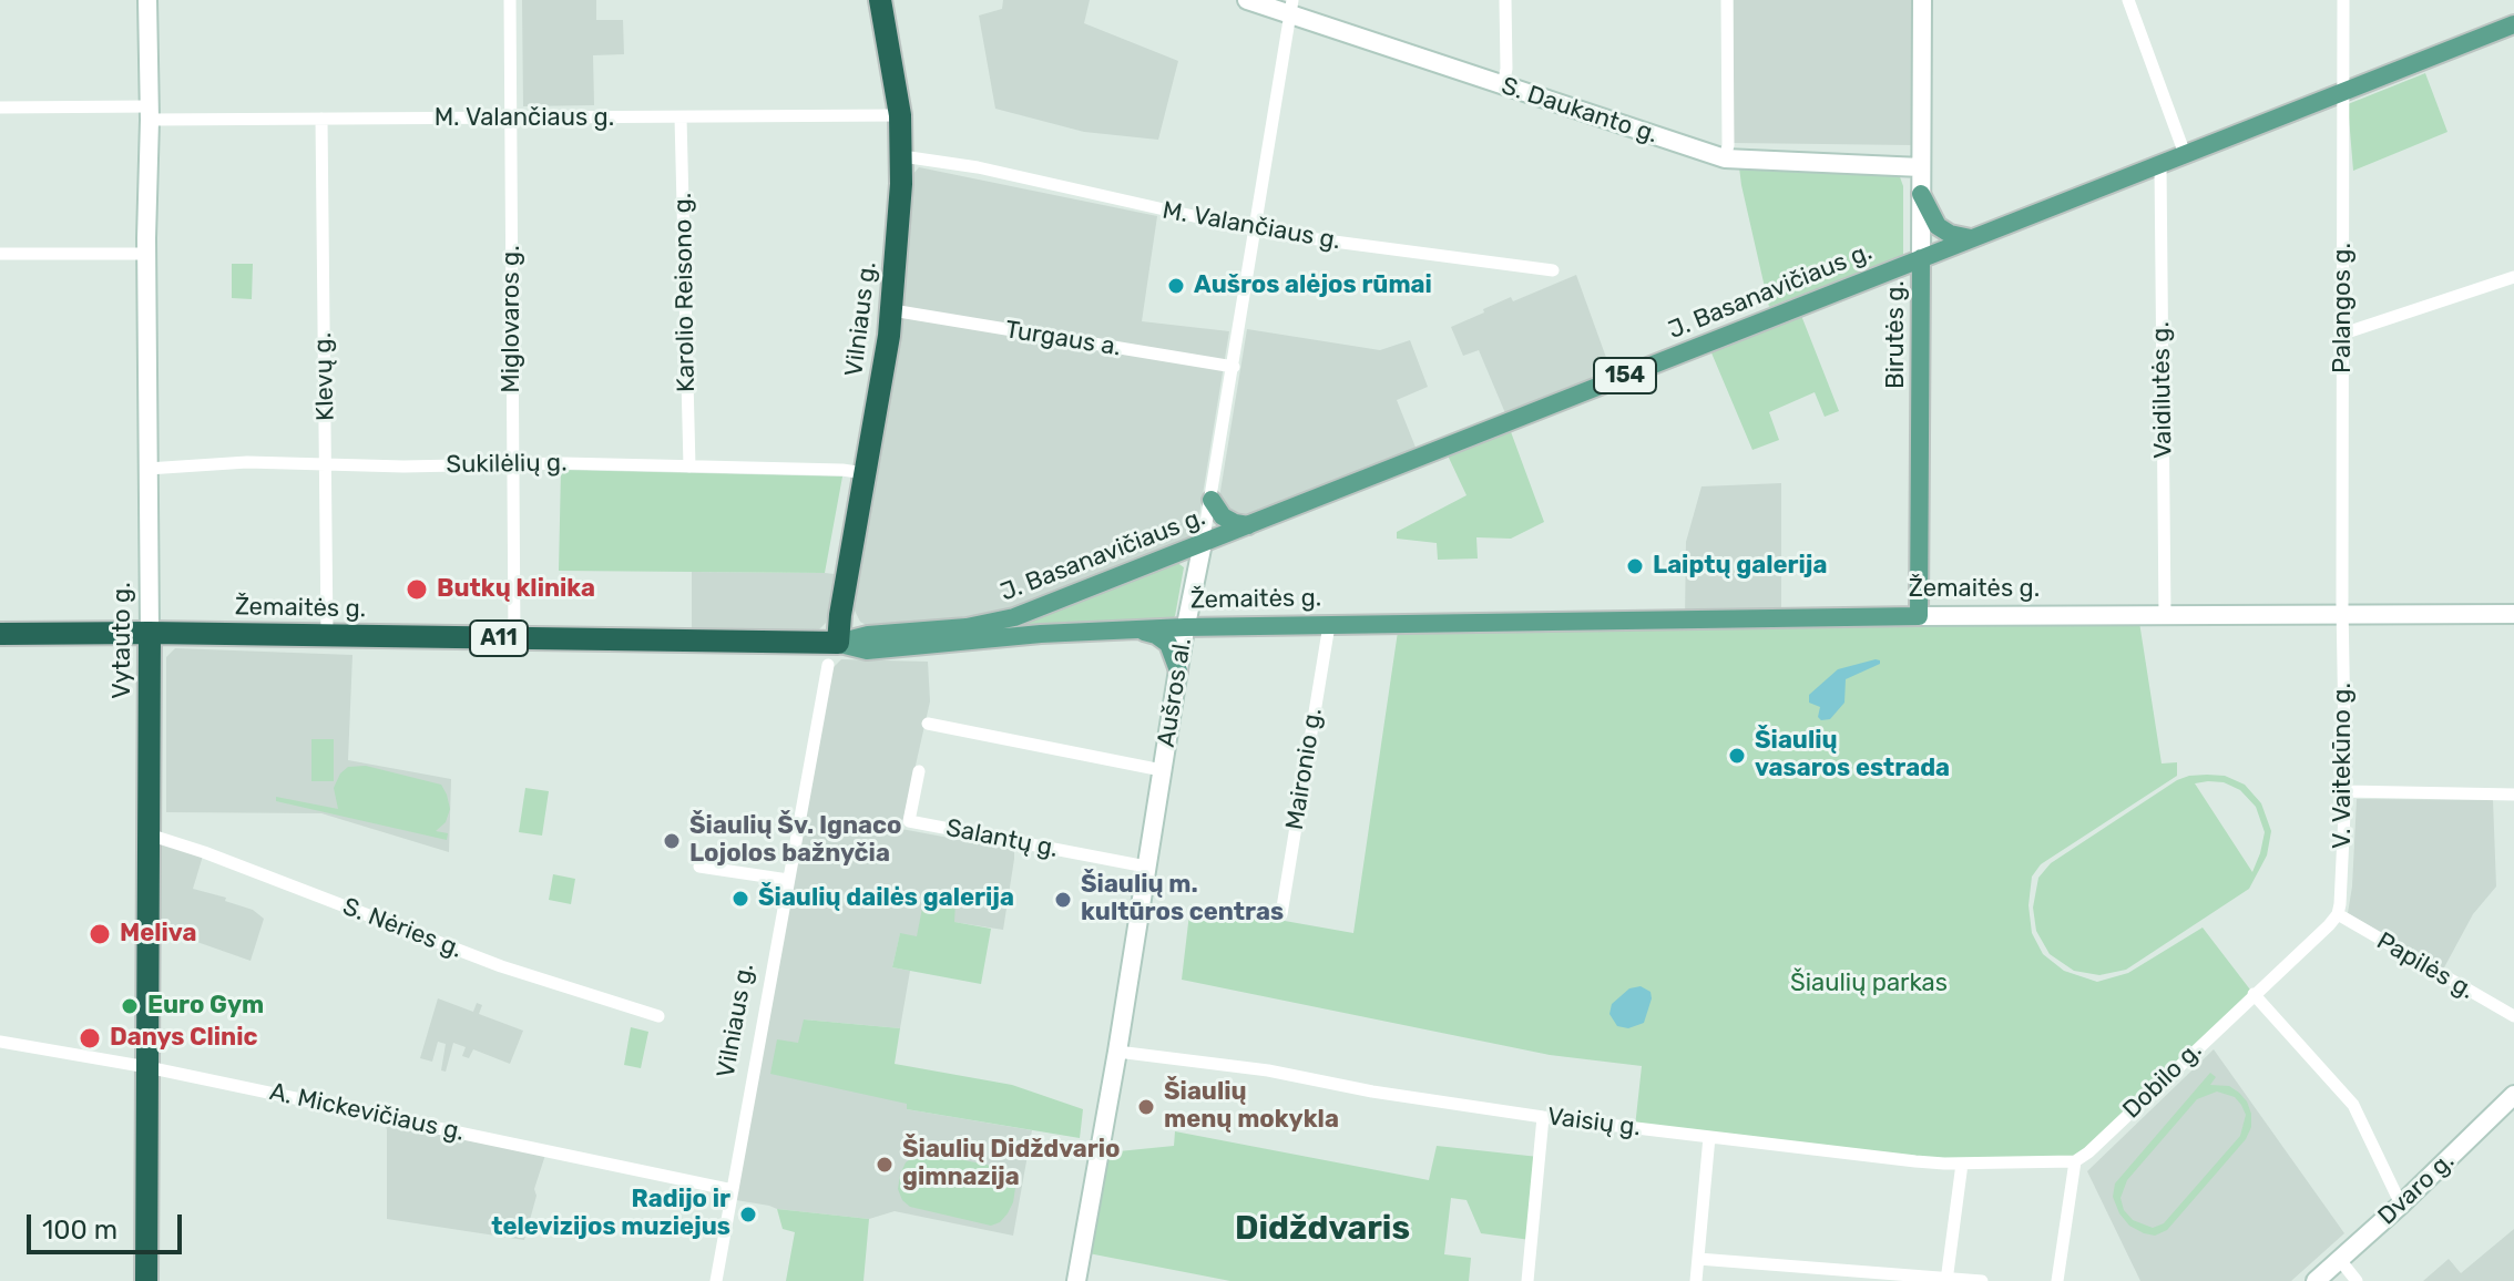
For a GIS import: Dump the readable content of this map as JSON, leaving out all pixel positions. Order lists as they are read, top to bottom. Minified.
{"streets":{"highway":["Vilniaus g.","Žemaitės g.","A11","Vytauto g."],"main road":["S. Daukanto g.","J. Basanavičiaus g.","Birutės g.","154","Aušros al.","Dvaro g."],"street":["M. Valančiaus g.","Karolio Reisono g.","Palangos g.","Miglovaros g.","Turgaus a.","Klevų g.","Vaidilutės g.","Sukilėlių g.","V. Vaitekūno g.","Maironio g.","Salantų g.","S. Nėries g.","Papilės g.","Dobilo g.","A. Mickevičiaus g.","Vaisių g."]},"crossings":[["S. Daukanto g.","Birutės g."],["S. Daukanto g.","Aušros al."],["M. Valančiaus g.","Karolio Reisono g."],["M. Valančiaus g.","Miglovaros g."],["M. Valančiaus g.","Vilniaus g."],["M. Valančiaus g.","Klevų g."],["M. Valančiaus g.","Vytauto g."],["M. Valančiaus g.","Aušros al."],["J. Basanavičiaus g.","Palangos g."],["J. Basanavičiaus g.","Vilniaus g."],["J. Basanavičiaus g.","Birutės g."],["J. Basanavičiaus g.","Vaidilutės g."],["J. Basanavičiaus g.","Žemaitės g."],["J. Basanavičiaus g.","Aušros al."],["Karolio Reisono g.","Sukilėlių g."],["Palangos g.","Žemaitės g."],["Palangos g.","V. Vaitekūno g."],["Miglovaros g.","Sukilėlių g."],["Miglovaros g.","Žemaitės g."],["Vilniaus g.","Turgaus a."],["Vilniaus g.","Sukilėlių g."],["Vilniaus g.","Žemaitės g."],["Vilniaus g.","A. Mickevičiaus g."],["Birutės g.","Žemaitės g."],["Turgaus a.","Aušros al."],["Klevų g.","Sukilėlių g."],["Klevų g.","Žemaitės g."],["Vaidilutės g.","Žemaitės g."],["Sukilėlių g.","Vytauto g."],["Žemaitės g.","Vytauto g."],["Žemaitės g.","Aušros al."],["Žemaitės g.","V. Vaitekūno g."],["Žemaitės g.","Maironio g."],["Vytauto g.","S. Nėries g."],["Vytauto g.","A. Mickevičiaus g."],["Aušros al.","Salantų g."],["Aušros al.","Vaisių g."],["V. Vaitekūno g.","Papilės g."],["V. Vaitekūno g.","Dobilo g."],["Papilės g.","Dobilo g."],["Dobilo g.","Vaisių g."]],"districts":["Didždvaris"],"parks":["Šiaulių parkas"],"places":["Aušros alėjos rūmai","Laiptų galerija","Butkų klinika","Šiaulių vasaros estrada","Šiaulių Šv. Ignaco Lojolos bažnyčia","Šiaulių dailės galerija","Šiaulių m. kultūros centras","Meliva","Euro Gym","Danys Clinic","Šiaulių menų mokykla","Šiaulių Didždvario gimnazija","Radijo ir televizijos muziejus"],"scale_bar":"100 m"}
